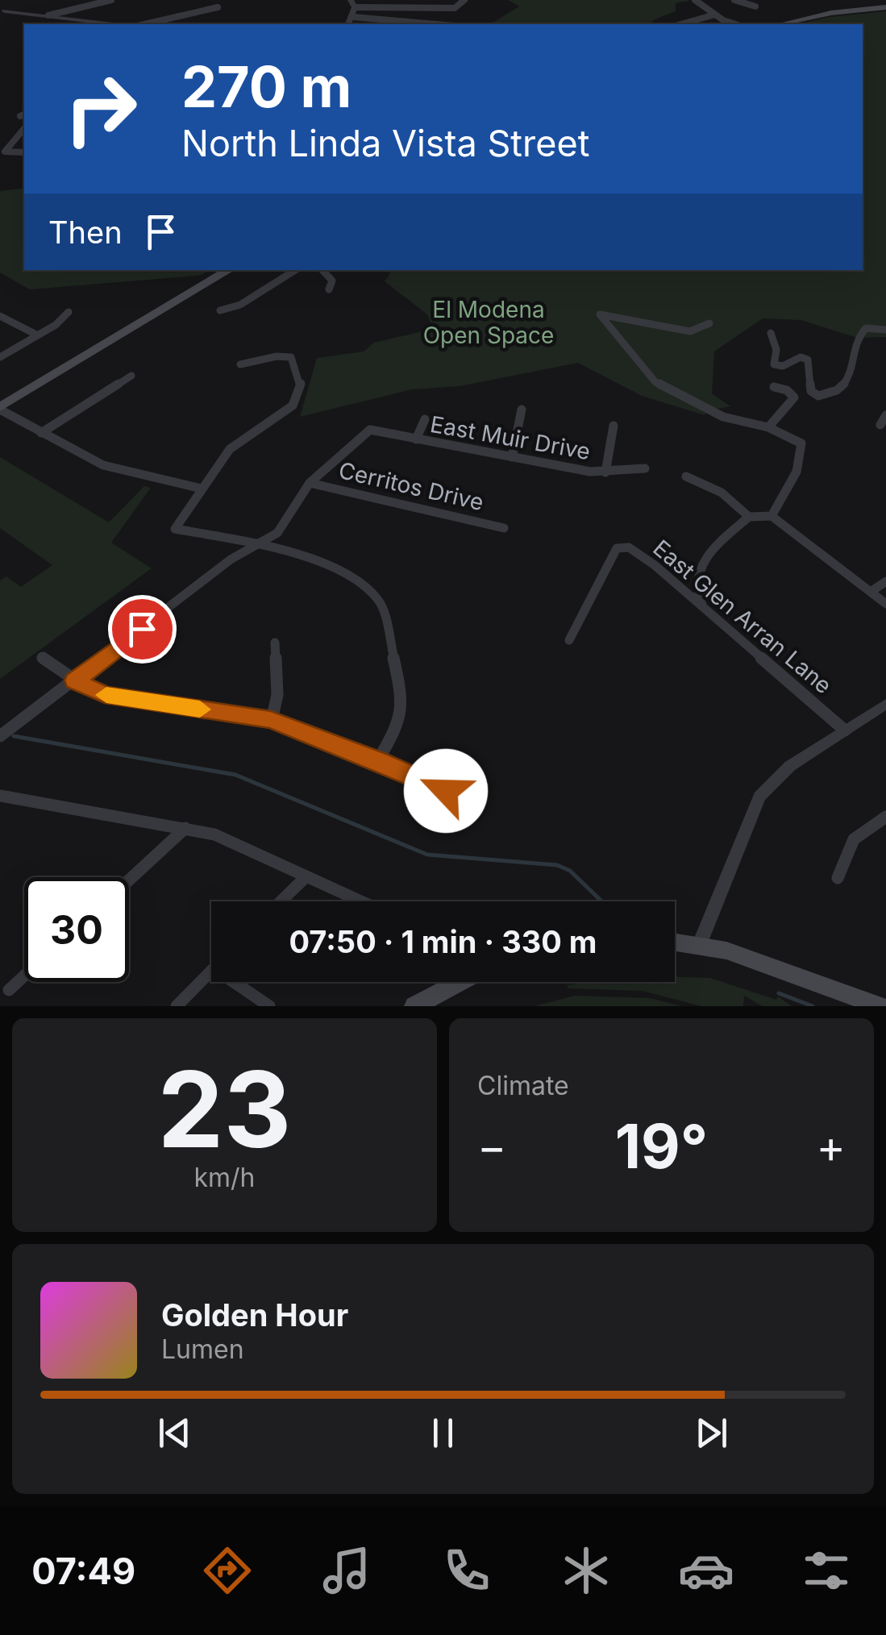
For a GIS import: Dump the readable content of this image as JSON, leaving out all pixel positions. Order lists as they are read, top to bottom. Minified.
{"streets":{"street":["East Muir Drive","Cerritos Drive","East Glen Arran Lane"]},"crossings":[["East Muir Drive","Cerritos Drive"]],"parks":["El Modena Open Space"],"page":{"turn":["270 m","North Linda Vista Street"],"then":"Then","limit":"30","trip":"07:50 · 1 min · 330 m","tile":[["23","km/h"],"Climate"],"heat":["−","19°","+"],"song":["Golden Hour","Lumen"],"tabs":"07:49"}}
